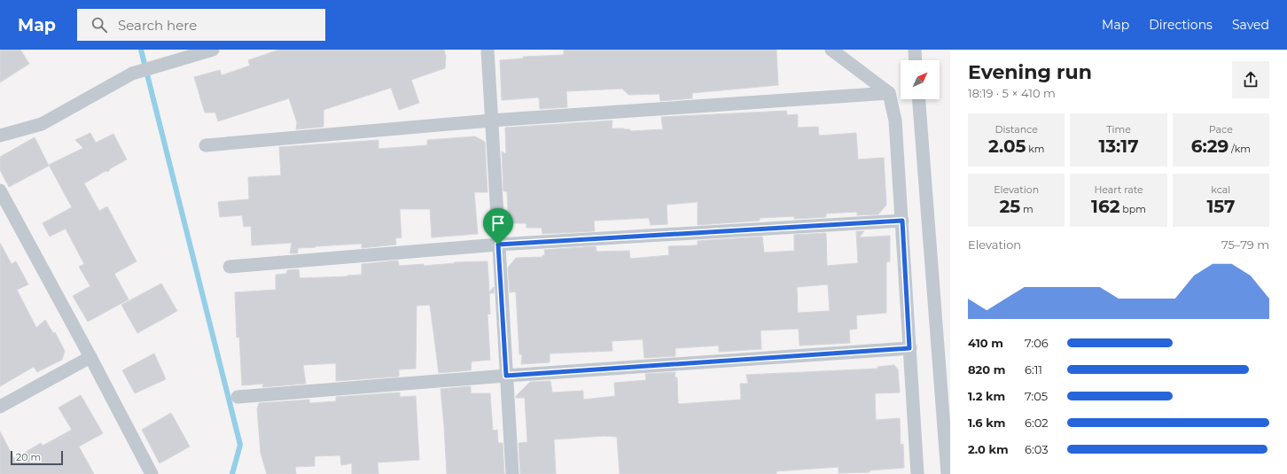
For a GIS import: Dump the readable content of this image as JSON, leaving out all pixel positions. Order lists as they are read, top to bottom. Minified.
{"scale_bar":"20 m","north":"top right","page":{"header":"Map","search":"Search here","nav":["Map","Directions","Saved"],"heading":["Evening run","18:19 · 5 × 410 m"],"stats":[["Distance","2.05 km"],["Time","13:17"],["Pace","6:29 /km"],["Elevation","25 m"],["Heart rate","162 bpm"],["kcal","157"]],"chart":["Elevation","75–79 m"],"list":[{"name":"410 m","note":"7:06"},{"name":"820 m","note":"6:11"},{"name":"1.2 km","note":"7:05"},{"name":"1.6 km","note":"6:02"},{"name":"2.0 km","note":"6:03"}],"scale":"20 m"}}
